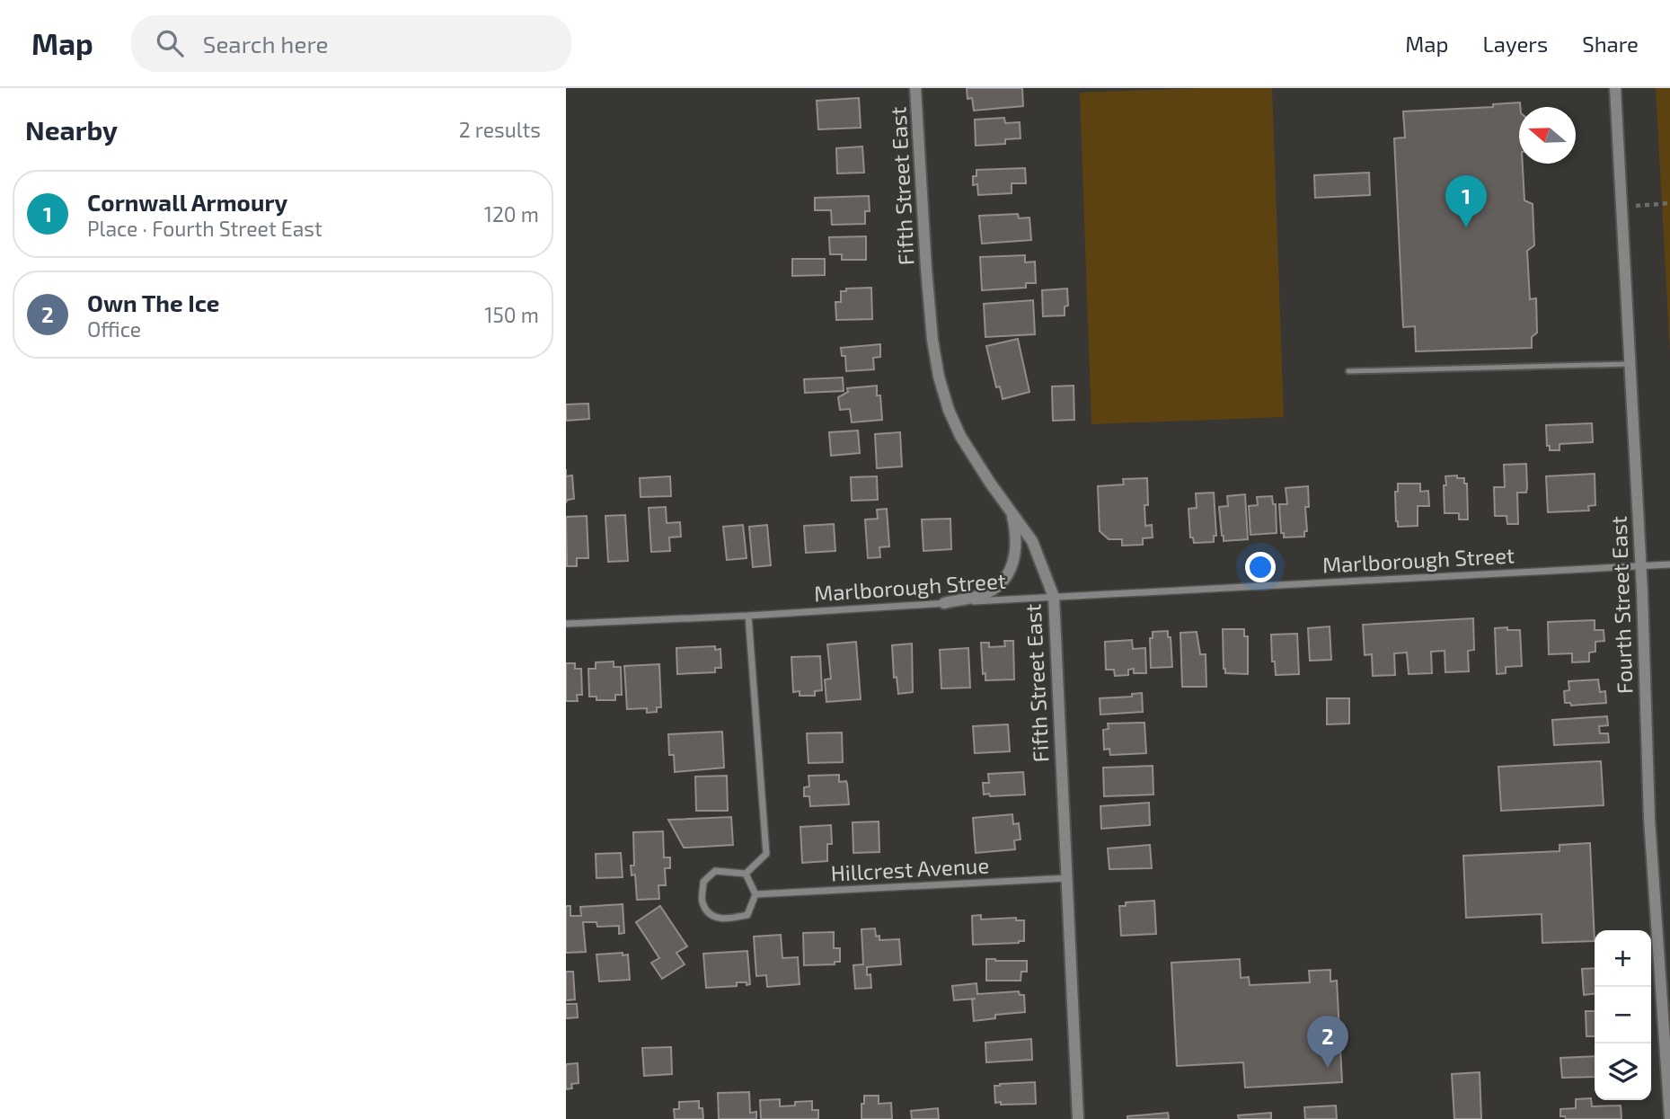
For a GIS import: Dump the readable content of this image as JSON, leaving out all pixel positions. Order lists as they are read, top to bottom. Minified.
{"streets":{"street":["Fifth Street East","Marlborough Street","Fourth Street East","Hillcrest Avenue"]},"crossings":[["Fifth Street East","Marlborough Street"],["Fifth Street East","Hillcrest Avenue"],["Marlborough Street","Fourth Street East"]],"north":"left","page":{"header":"Map","search":"Search here","nav":["Map","Layers","Share"],"heading":["Nearby","2 results"],"list":[{"mark":"1","name":"Cornwall Armoury","note":"Place · Fourth Street East","value":"120 m"},{"mark":"2","name":"Own The Ice","note":"Office","value":"150 m"}],"pins":["1","2"],"map_buttons":["+","−"]}}
